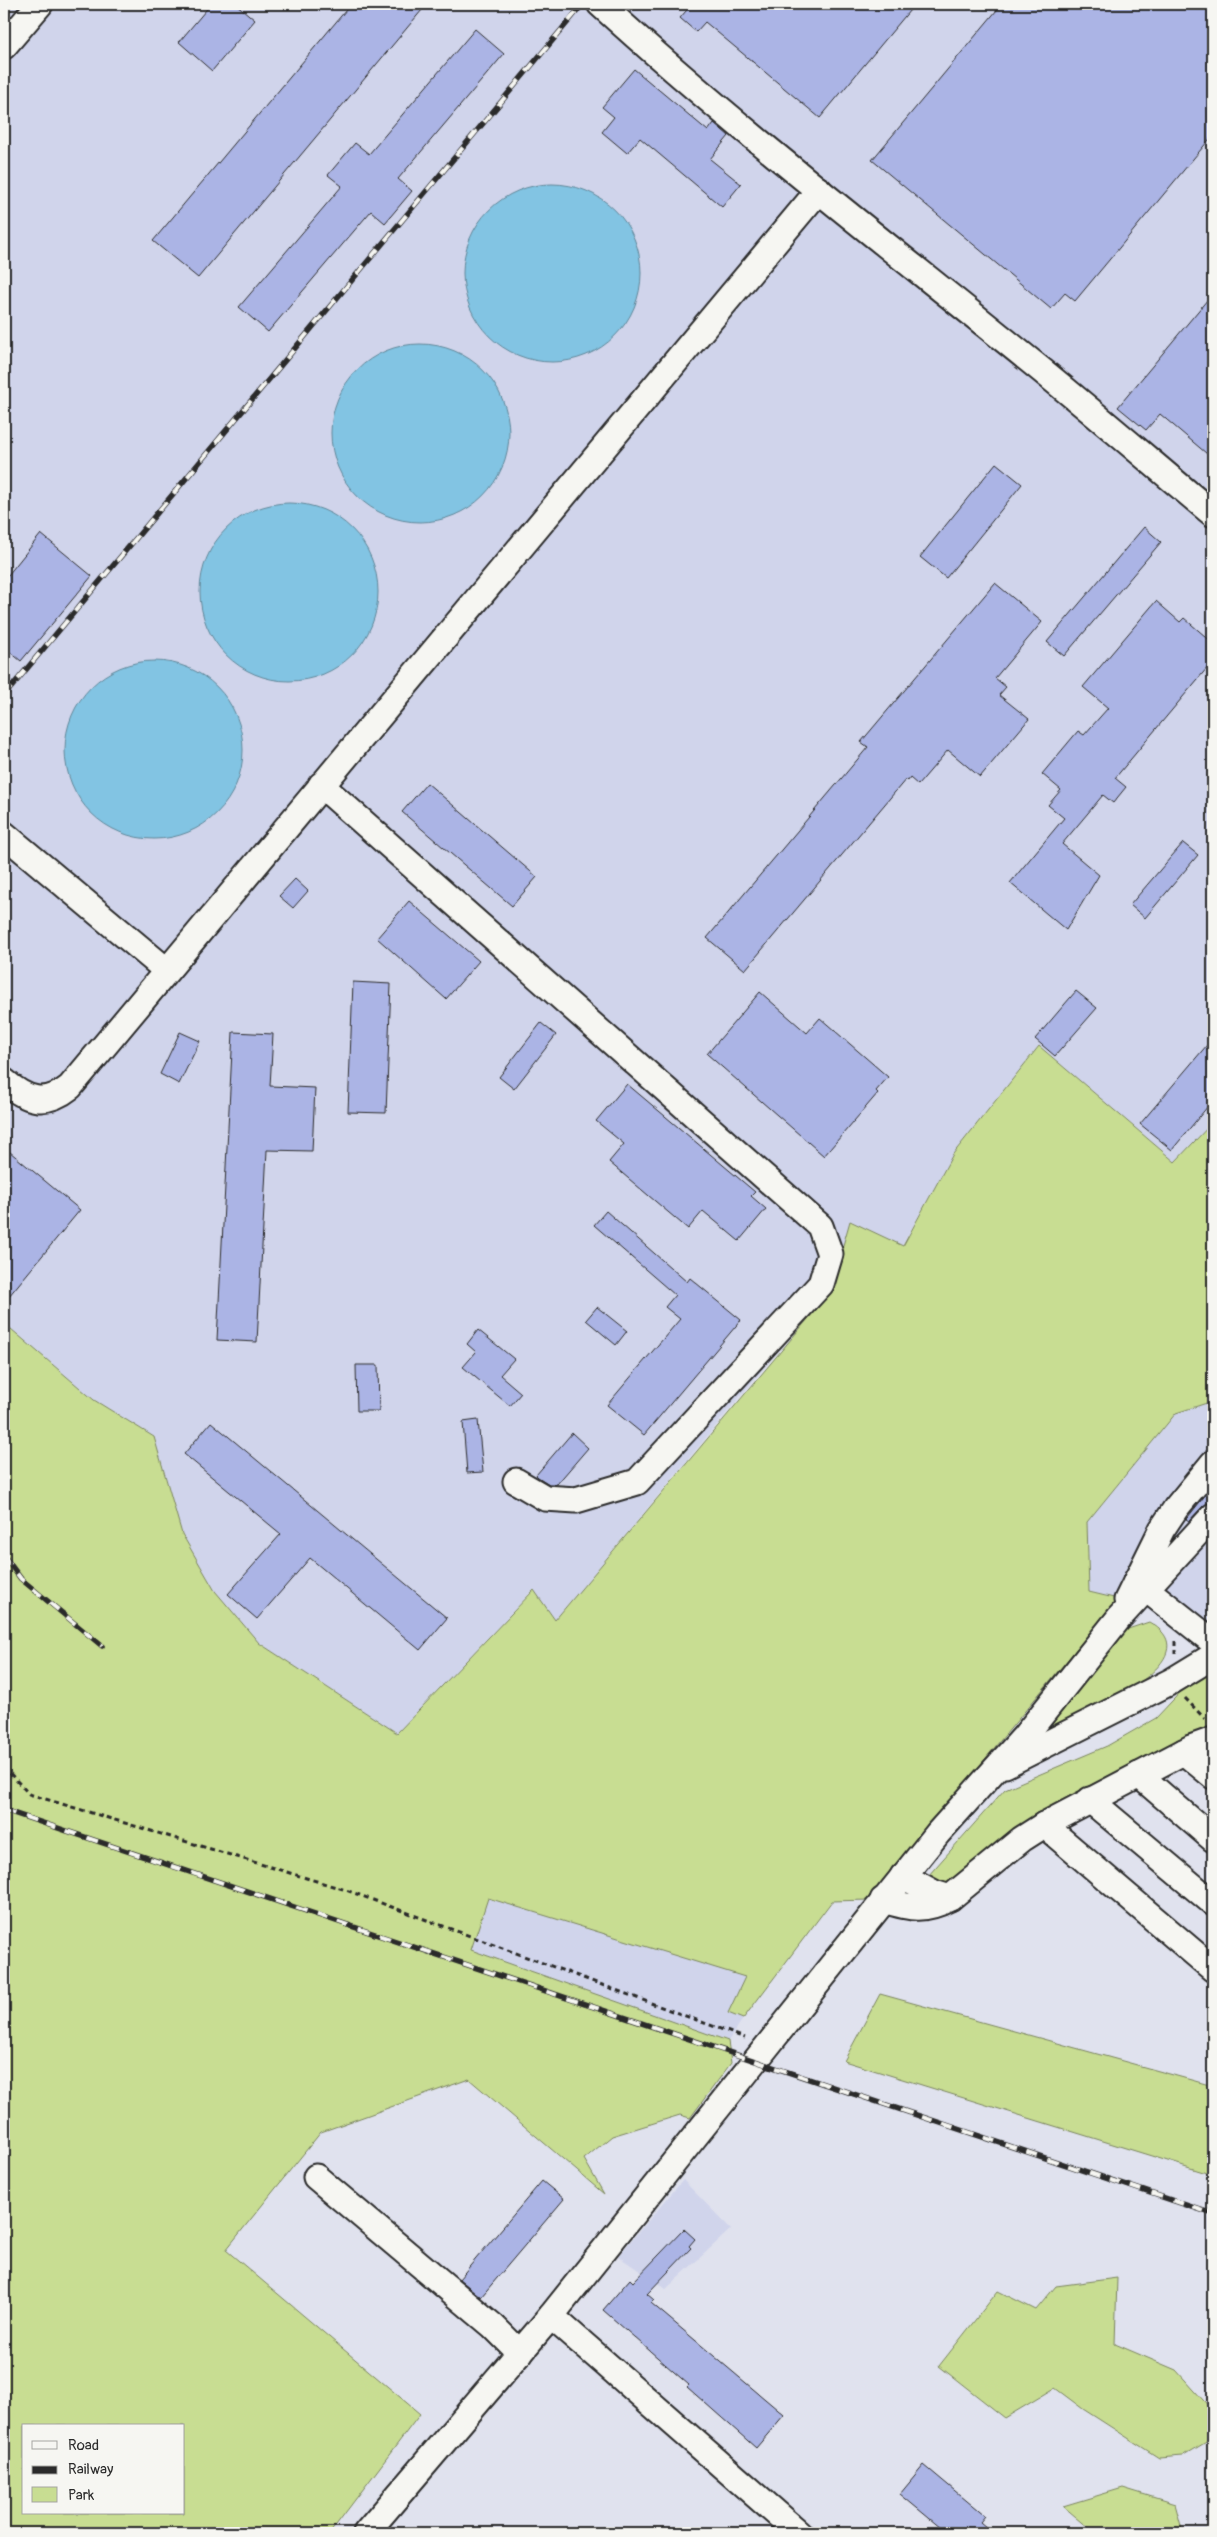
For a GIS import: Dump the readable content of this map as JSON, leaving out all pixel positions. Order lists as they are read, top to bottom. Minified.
{"legend":["Road","Railway","Park"]}
